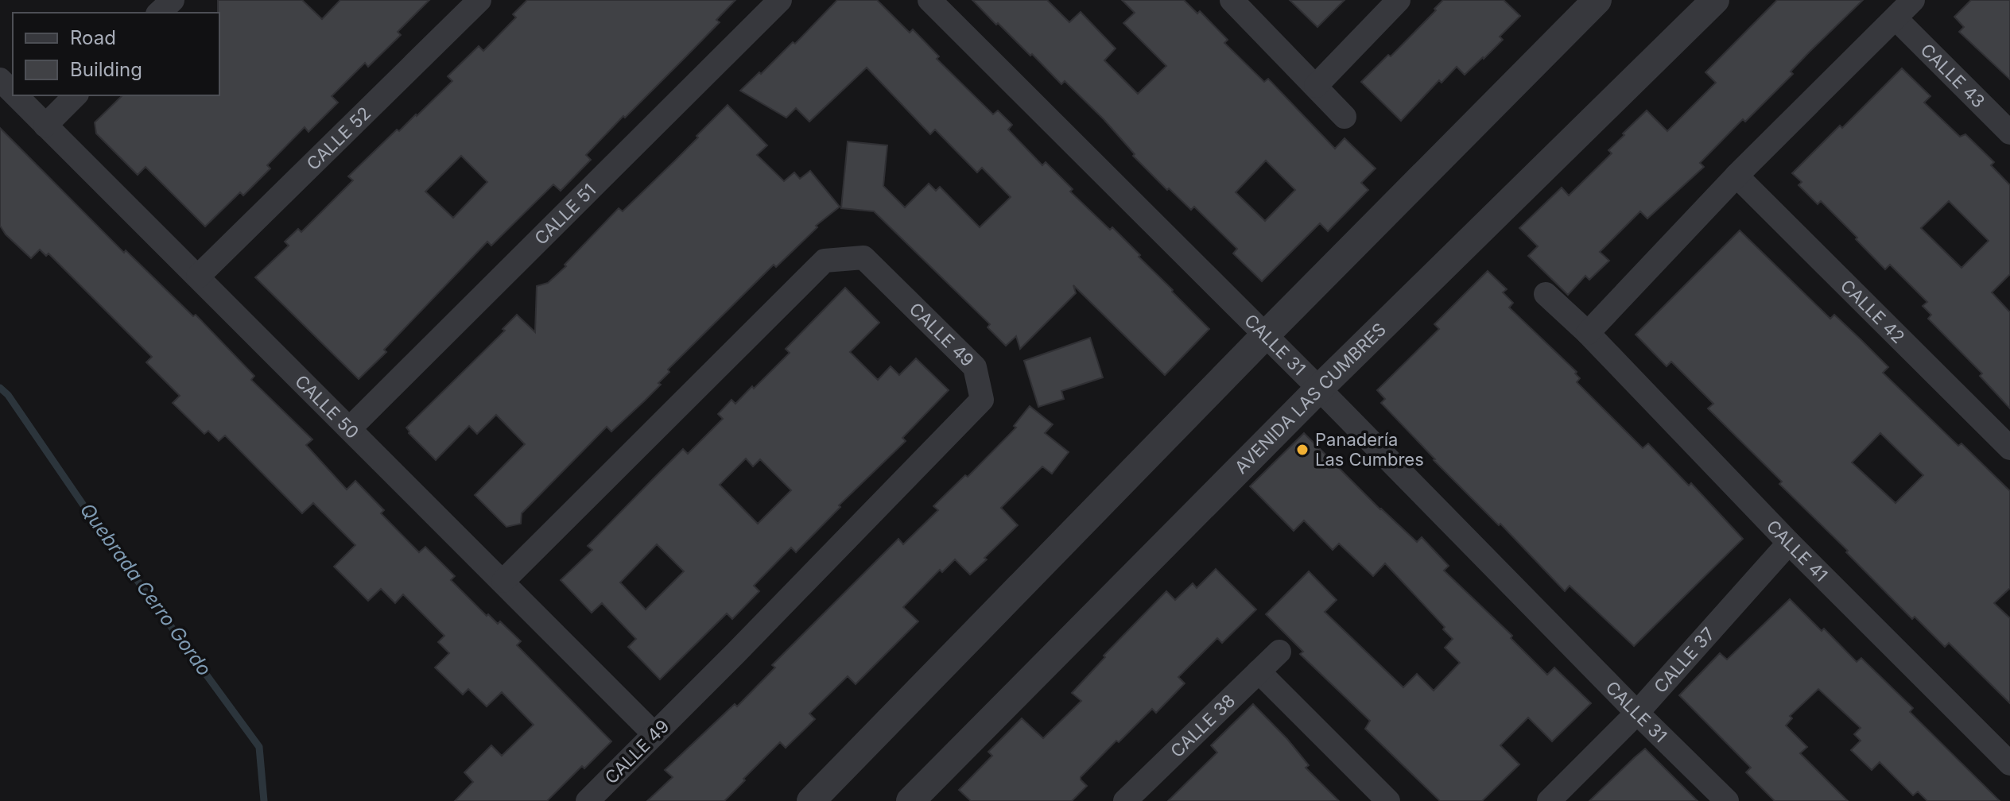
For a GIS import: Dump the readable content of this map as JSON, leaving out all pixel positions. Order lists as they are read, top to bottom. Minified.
{"streets":{"street":["CALLE 43","CALLE 52","CALLE 51","CALLE 42","CALLE 49","CALLE 31","AVENIDA LAS CUMBRES","CALLE 50","CALLE 41","CALLE 37","CALLE 38"]},"crossings":[["CALLE 52","CALLE 50"],["CALLE 51","CALLE 50"],["CALLE 49","CALLE 50"],["CALLE 31","AVENIDA LAS CUMBRES"],["CALLE 31","CALLE 37"],["CALLE 41","CALLE 37"]],"water":["Quebrada Cerro Gordo"],"places":["Panadería Las Cumbres"],"legend":["Road","Building"]}
